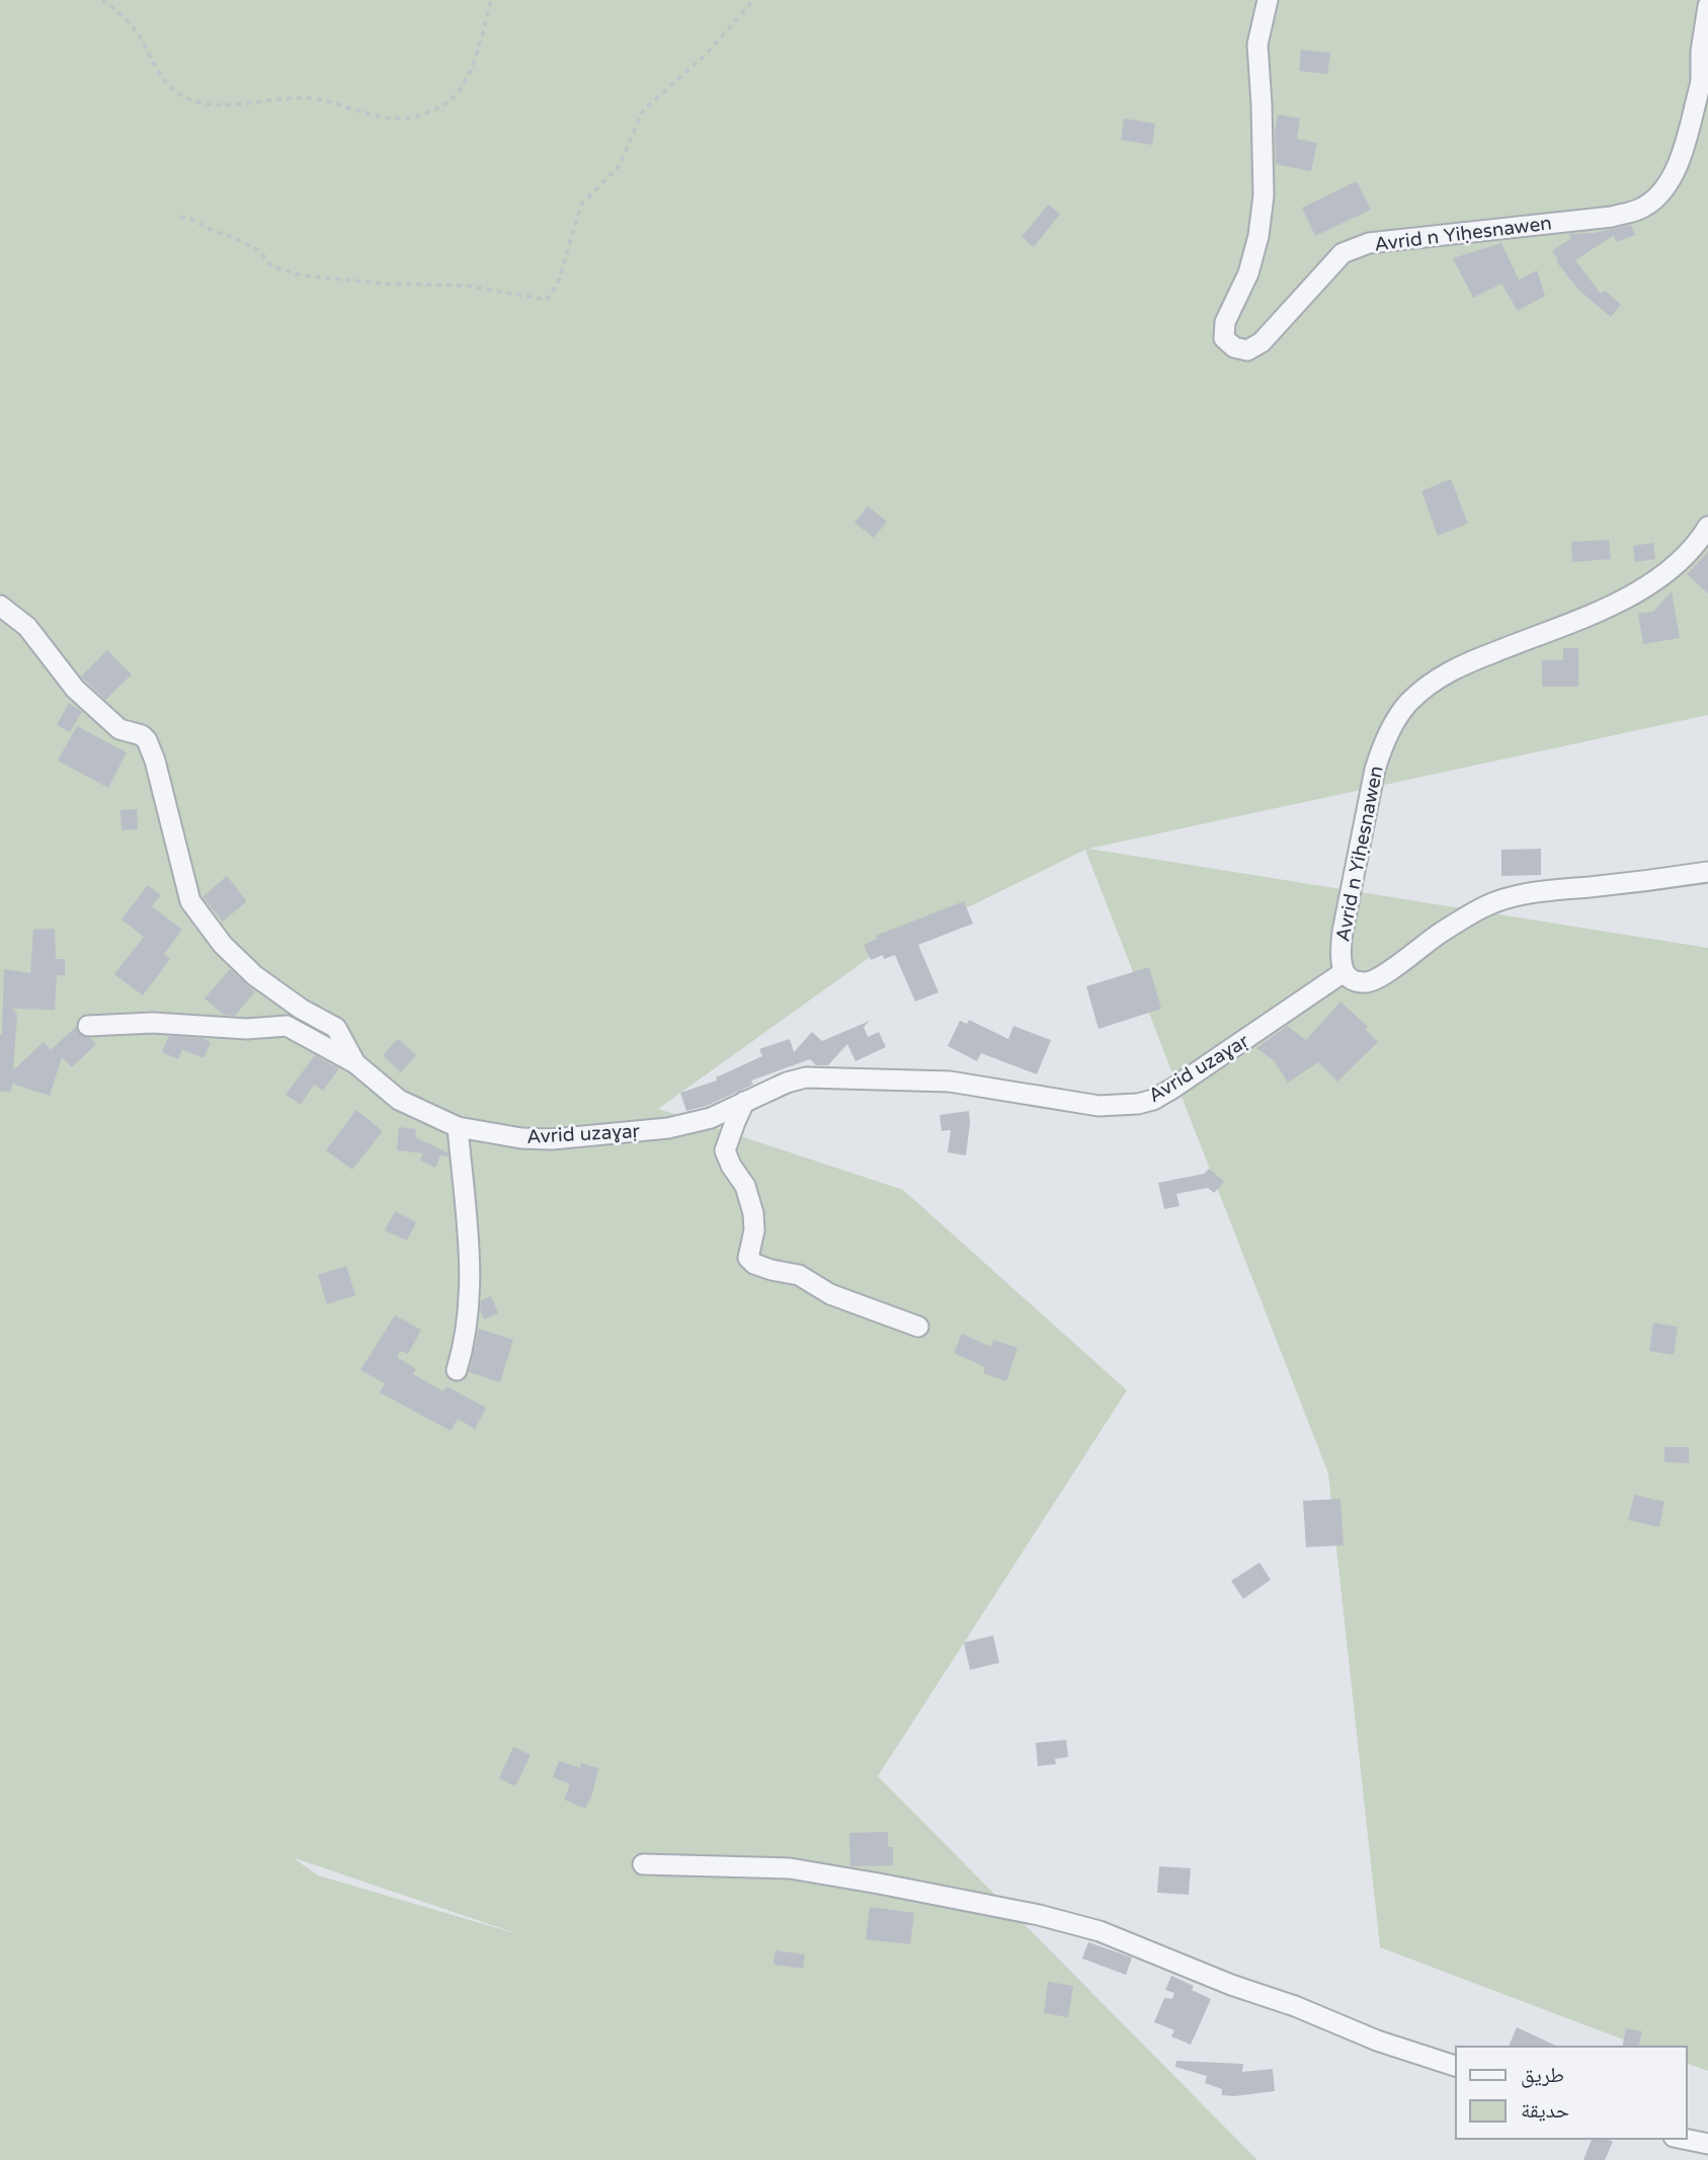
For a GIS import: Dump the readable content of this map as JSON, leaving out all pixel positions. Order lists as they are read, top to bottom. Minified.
{"streets":{"street":["Avrid n Yiḥesnawen","Avrid uzaɣaṛ"]},"crossings":[["Avrid n Yiḥesnawen","Avrid uzaɣaṛ"]],"legend":["طريق","حديقة"]}
